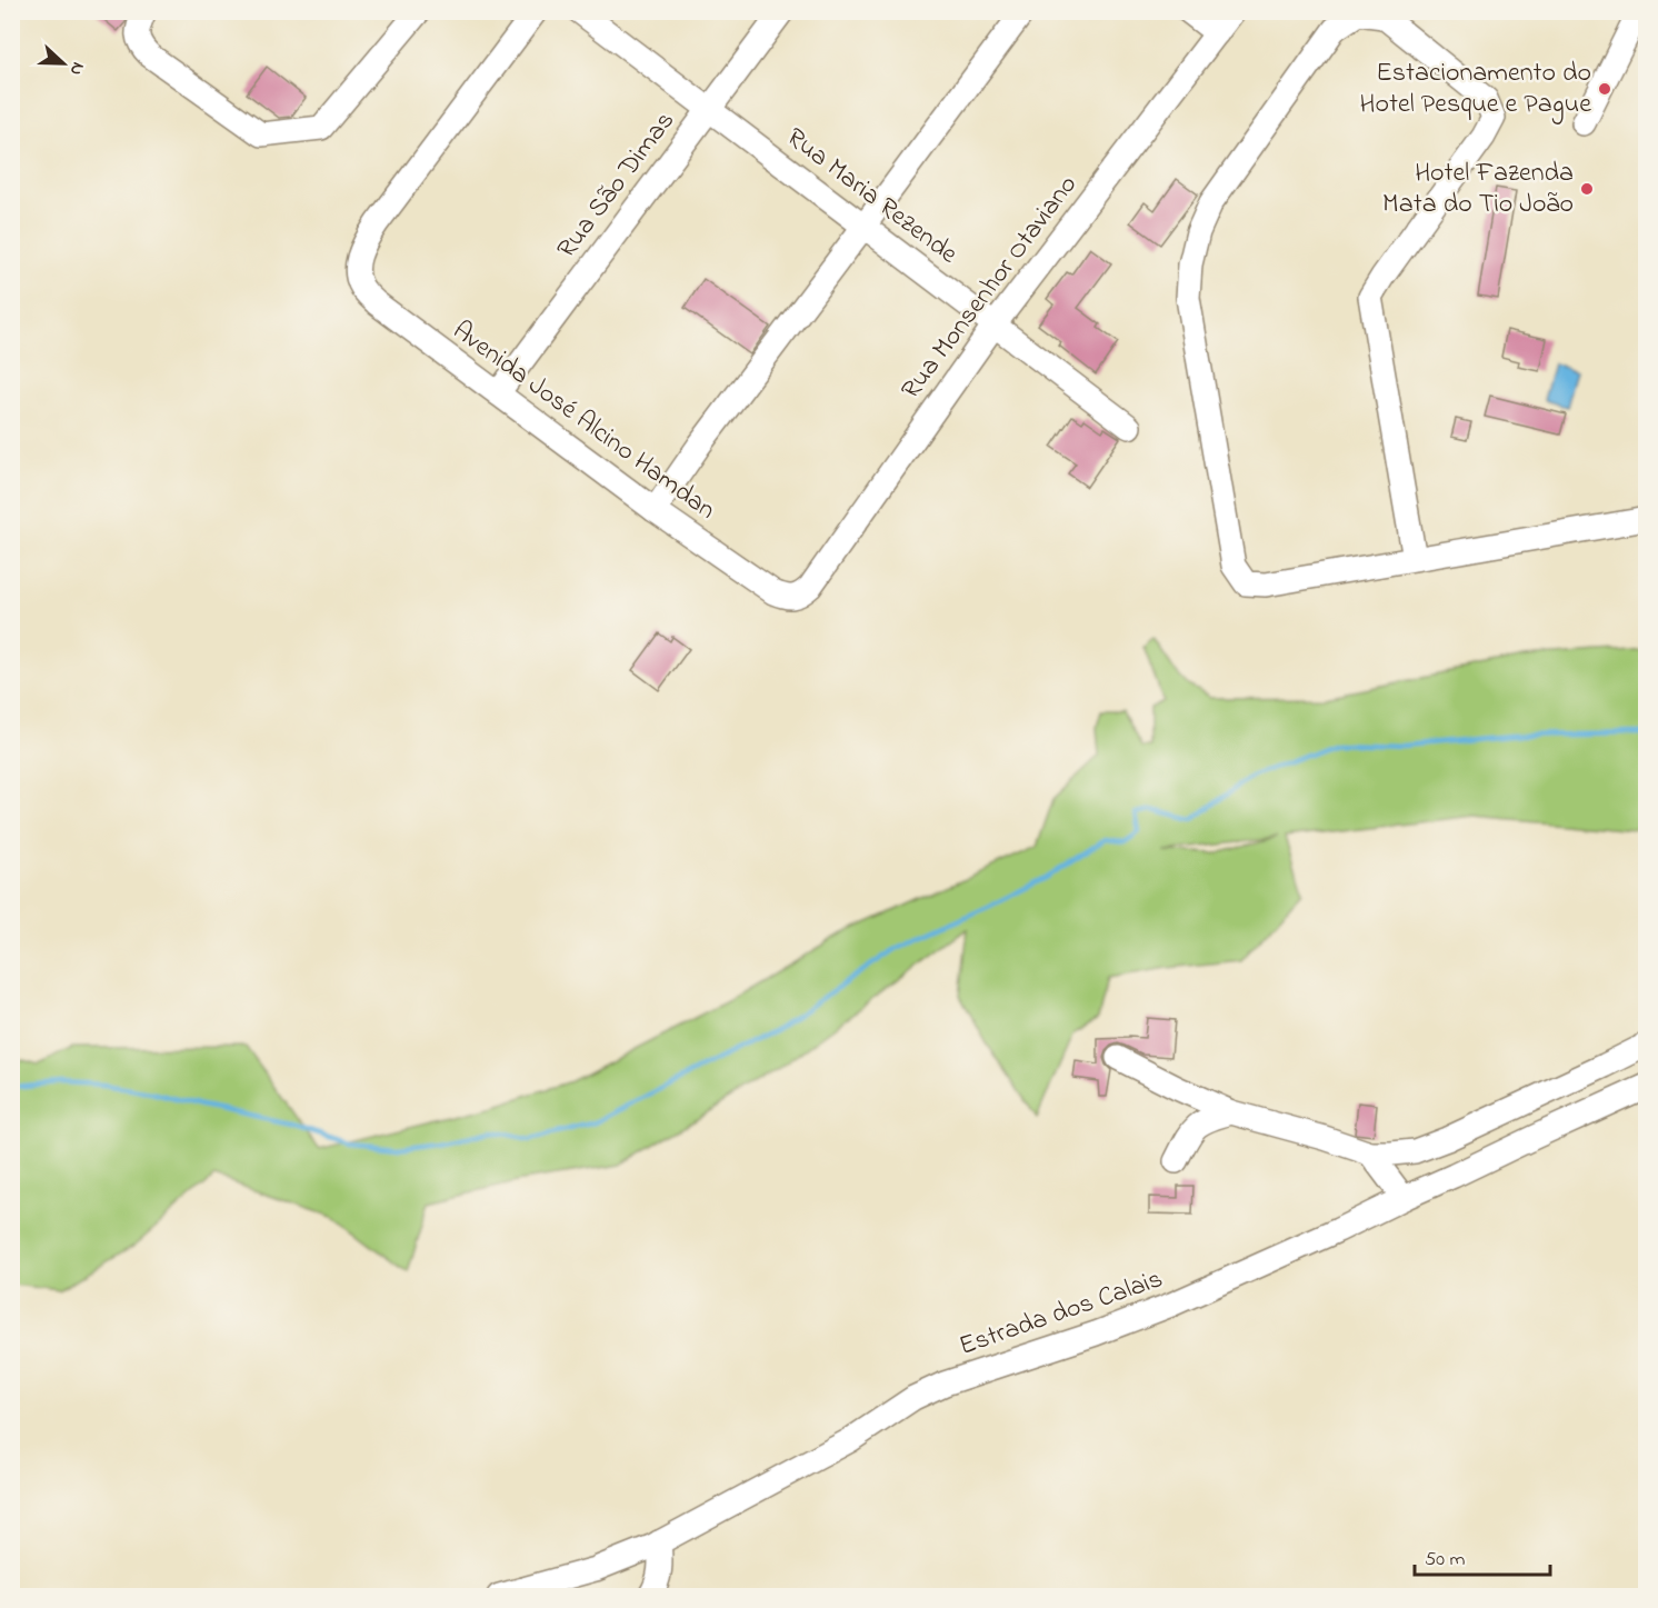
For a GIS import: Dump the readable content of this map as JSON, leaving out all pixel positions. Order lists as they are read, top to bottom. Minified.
{"streets":{"street":["Rua São Dimas","Rua Maria Rezende","Rua Monsenhor Otaviano","Avenida José Alcino Hamdan","Estrada dos Calais"]},"crossings":[["Rua São Dimas","Rua Maria Rezende"],["Rua São Dimas","Avenida José Alcino Hamdan"],["Rua Maria Rezende","Rua Monsenhor Otaviano"],["Rua Monsenhor Otaviano","Avenida José Alcino Hamdan"]],"places":["Estacionamento do Hotel Pesque e Pague","Hotel Fazenda Mata do Tio João"],"scale_bar":"50 m","north":"right"}
